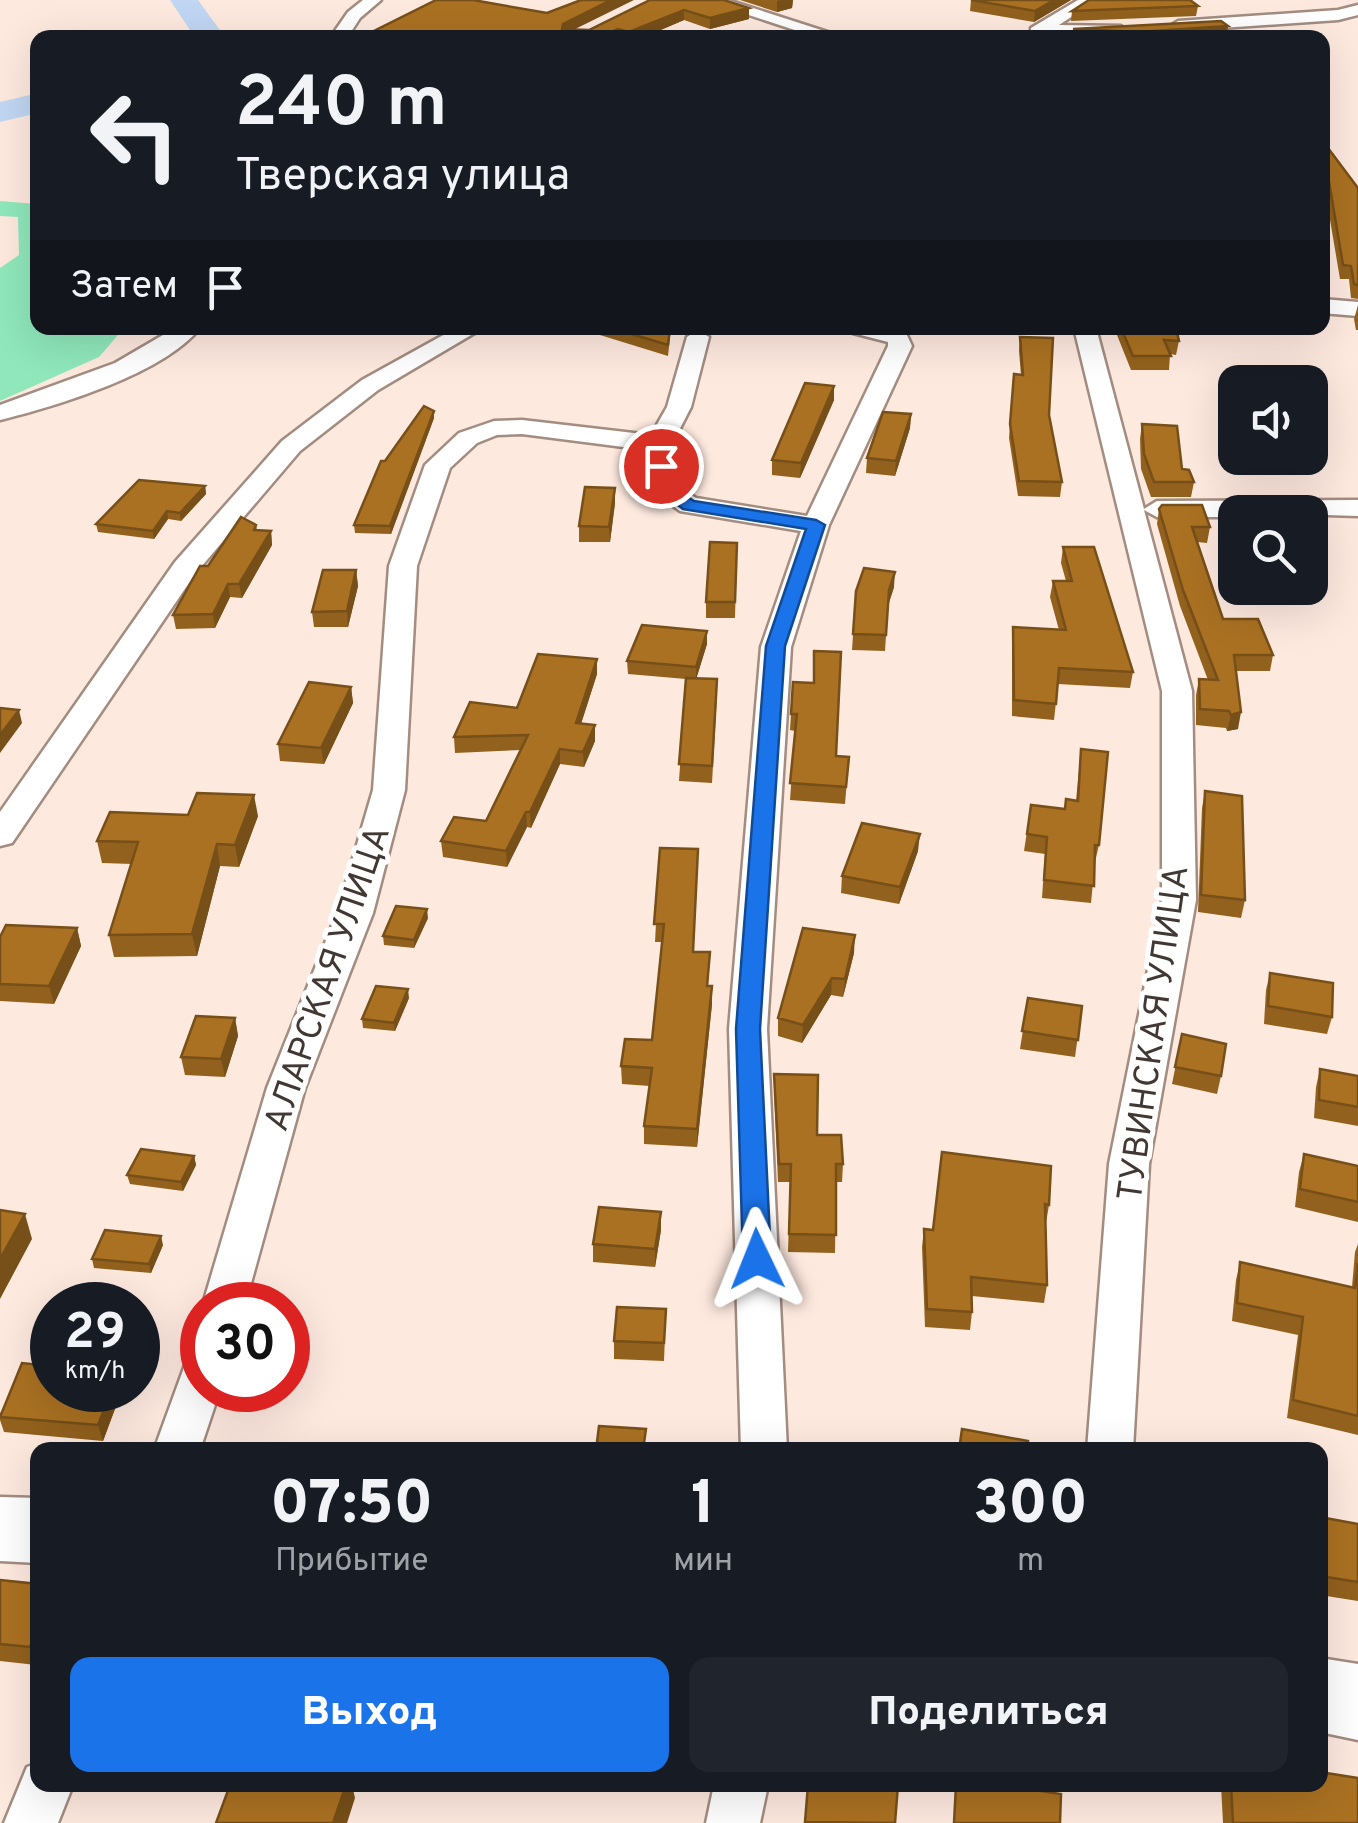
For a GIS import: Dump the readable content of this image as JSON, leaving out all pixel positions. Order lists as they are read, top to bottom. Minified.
{"streets":{"street":["АЛАРСКАЯ УЛИЦА","ТУВИНСКАЯ УЛИЦА"]},"page":{"turn":["240 m","Тверская улица"],"then":"Затем","speed":"29 km/h","limit":"30","eta":["07:50","Прибытие","1","мин","300","m"],"buttons":["Выход","Поделиться"]}}
